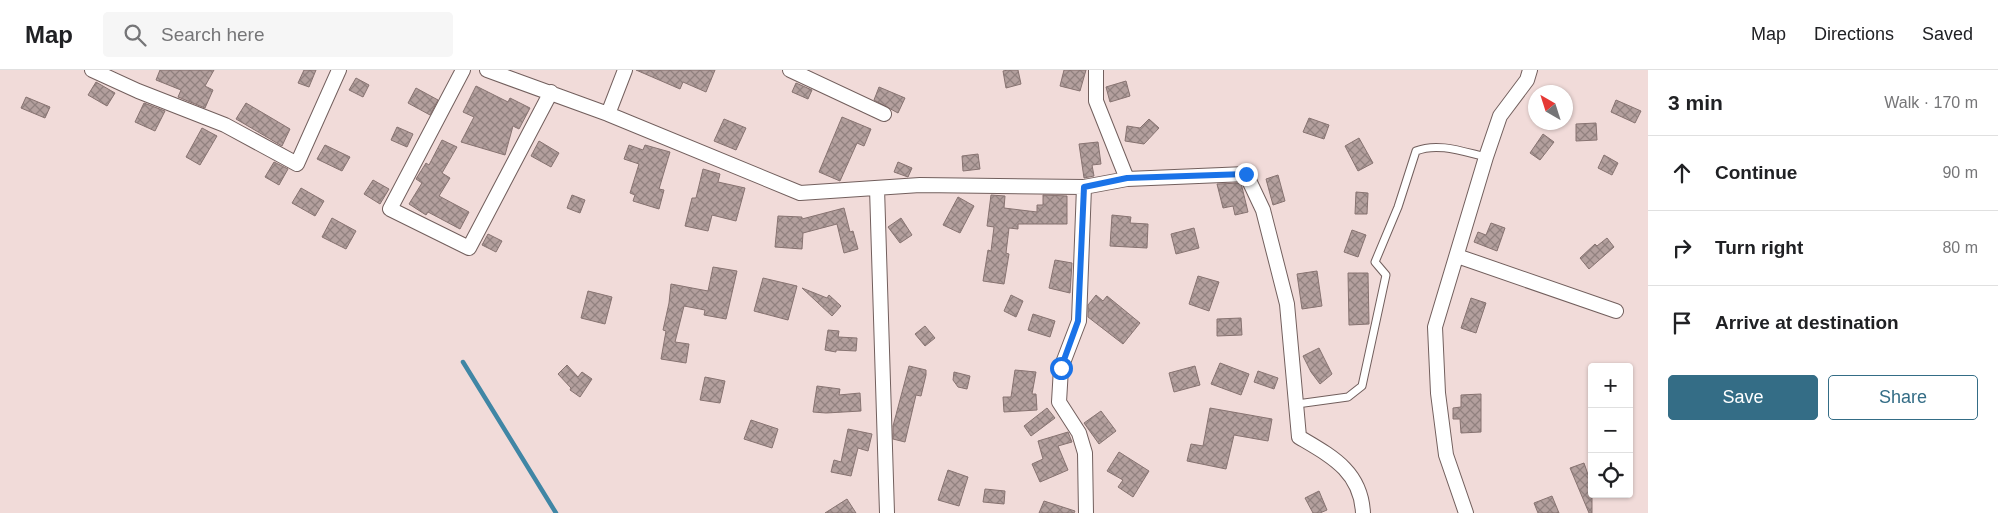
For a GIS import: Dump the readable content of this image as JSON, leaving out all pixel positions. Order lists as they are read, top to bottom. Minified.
{"north":"top left","page":{"header":"Map","search":"Search here","nav":["Map","Directions","Saved"],"heading":["3 min","Walk · 170 m"],"list":[["Continue","90 m"],["Turn right","80 m"],"Arrive at destination"],"buttons":["Save","Share"],"map_buttons":["+","−"]}}
